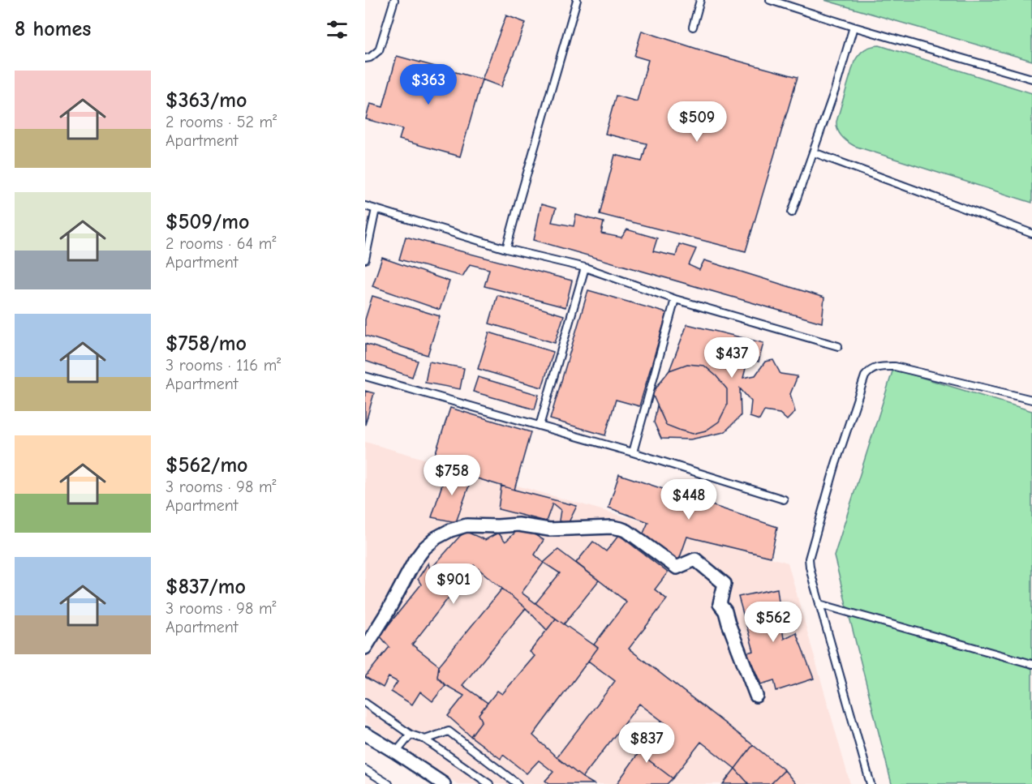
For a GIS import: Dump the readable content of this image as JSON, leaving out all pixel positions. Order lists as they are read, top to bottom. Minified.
{"page":{"heading":"8 homes","list":[{"name":"$363/mo","note":"2 rooms · 52 m² · Apartment"},{"name":"$509/mo","note":"2 rooms · 64 m² · Apartment"},{"name":"$758/mo","note":"3 rooms · 116 m² · Apartment"},{"name":"$562/mo","note":"3 rooms · 98 m² · Apartment"},{"name":"$837/mo","note":"3 rooms · 98 m² · Apartment"}],"price":["$363","$509","$437","$758","$448","$901","$562","$837"]}}
